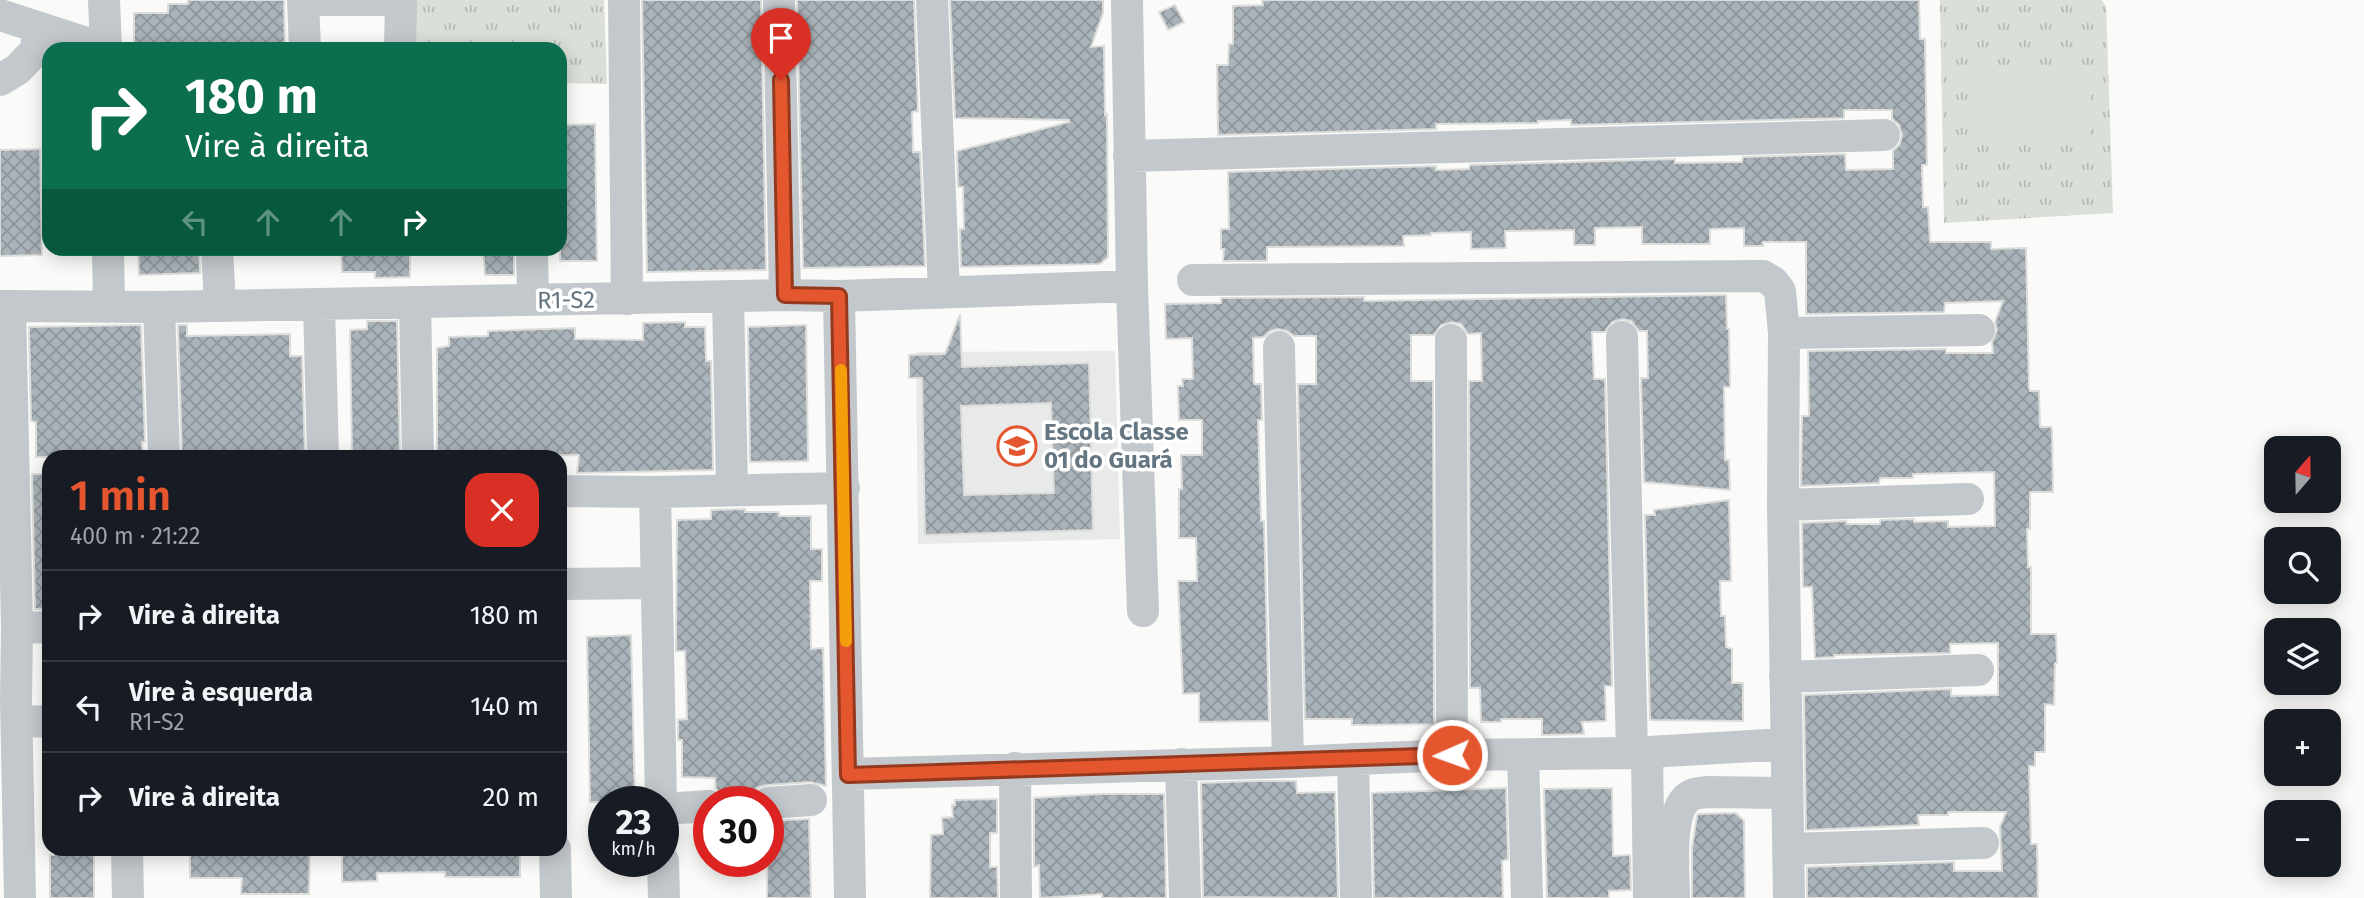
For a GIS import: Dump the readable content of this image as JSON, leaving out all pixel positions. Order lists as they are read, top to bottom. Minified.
{"streets":{"street":["R1-S2"]},"places":{"school or university":["Escola Classe 01 do Guará"]},"north":"top","page":{"turn":["180 m","Vire à direita"],"map_buttons":["+","−"],"heading":["1 min","400 m · 21:22"],"list":[{"name":"Vire à direita","value":"180 m"},{"name":"Vire à esquerda","note":"R1-S2","value":"140 m"},{"name":"Vire à direita","value":"20 m"}],"speed":"23 km/h","limit":"30"}}
